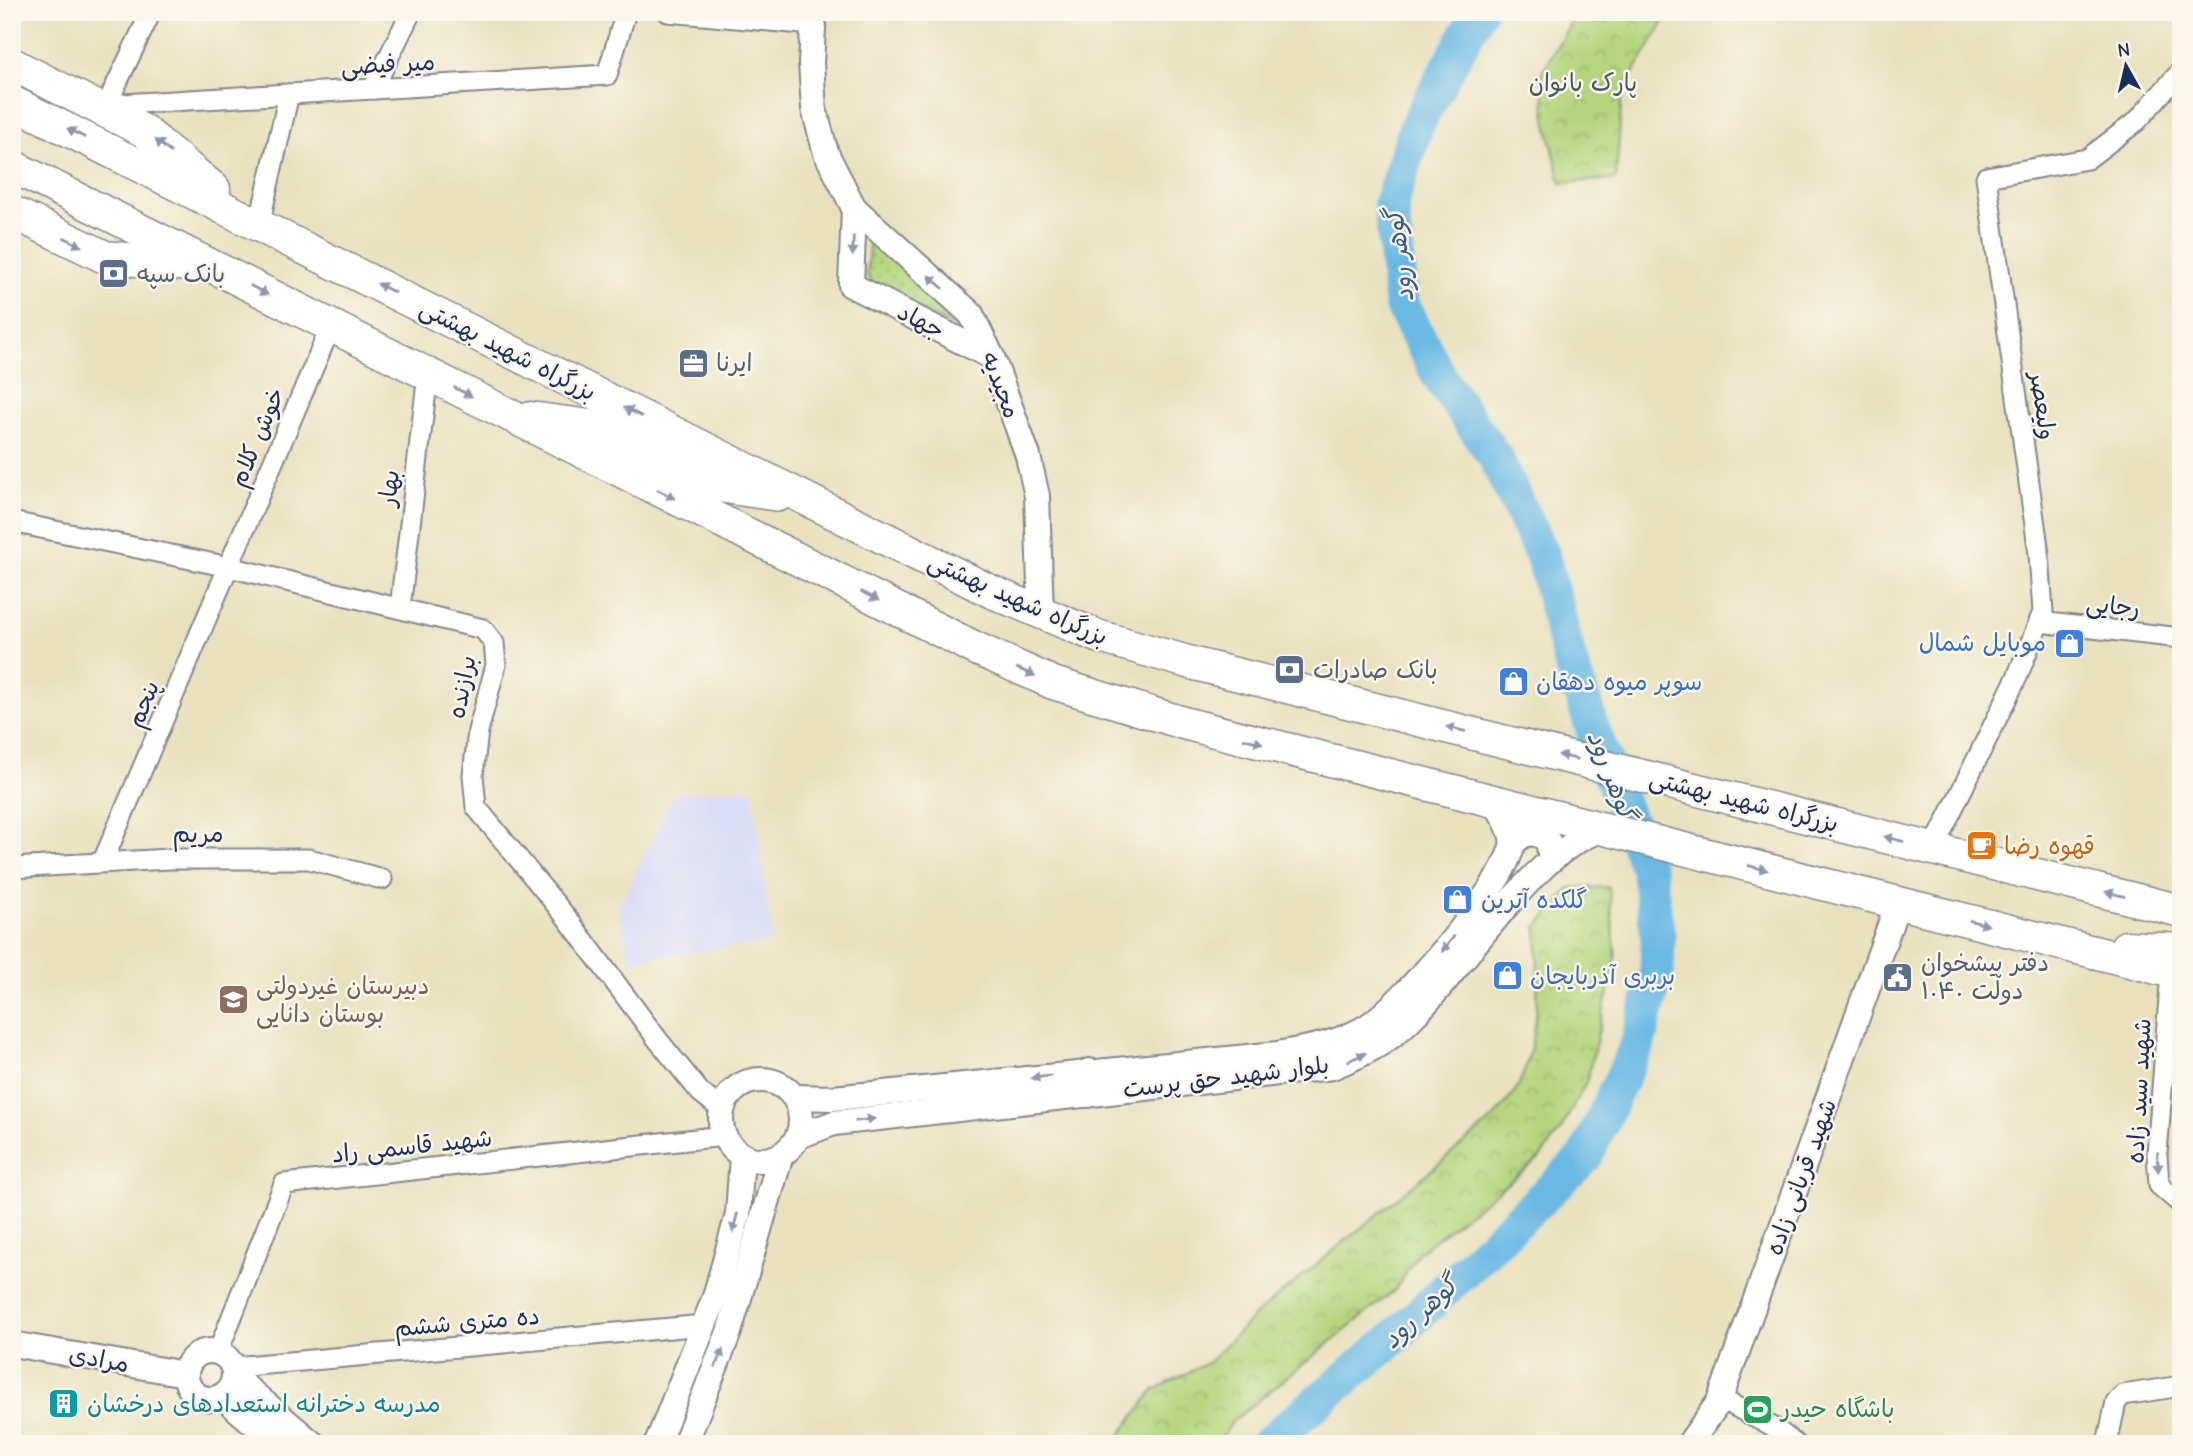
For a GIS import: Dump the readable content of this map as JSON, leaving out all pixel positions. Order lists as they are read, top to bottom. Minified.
{"streets":{"highway":["بزرگراه شهید بهشتی"],"street":["میر فیضی","جهاد","مجیدیه","ولیعصر","خوش کلام","بهار","رجایی","برازنده","پنجم","مریم","بلوار شهید حق پرست","شهید سید زاده","شهید قاسمی راد","شهید قربانی زاده","ده متری ششم","مرادی"]},"crossings":[["جهاد","مجیدیه"],["بزرگراه شهید بهشتی","مجیدیه"],["بزرگراه شهید بهشتی","ولیعصر"],["بزرگراه شهید بهشتی","خوش کلام"],["بزرگراه شهید بهشتی","بهار"],["بزرگراه شهید بهشتی","بلوار شهید حق پرست"],["بزرگراه شهید بهشتی","شهید سید زاده"],["بزرگراه شهید بهشتی","شهید قربانی زاده"],["ولیعصر","رجایی"],["خوش کلام","برازنده"],["خوش کلام","پنجم"],["بهار","برازنده"],["برازنده","پنجم"],["برازنده","بلوار شهید حق پرست"],["برازنده","شهید قاسمی راد"],["پنجم","مریم"],["بلوار شهید حق پرست","شهید قاسمی راد"],["شهید قاسمی راد","ده متری ششم"]],"one_way":["جهاد","مجیدیه","شهید سید زاده"],"water":["گوهر رود"],"parks":["پارک بانوان"],"places":{"bank":["بانک سپه","بانک صادرات"],"office":["ایرنا"],"shop":["موبایل شمال","سوپر میوه دهقان","گلکده آترین","بربری آذربایجان"],"cafe":["قهوه رضا"],"public building":["دفتر پیشخوان دولت ۱۰۴۰"],"school or university":["دبیرستان غیردولتی بوستان دانایی"],"building":["مدرسه دخترانه استعدادهای درخشان"],"sports":["باشگاه حیدر"]},"north":"top"}
